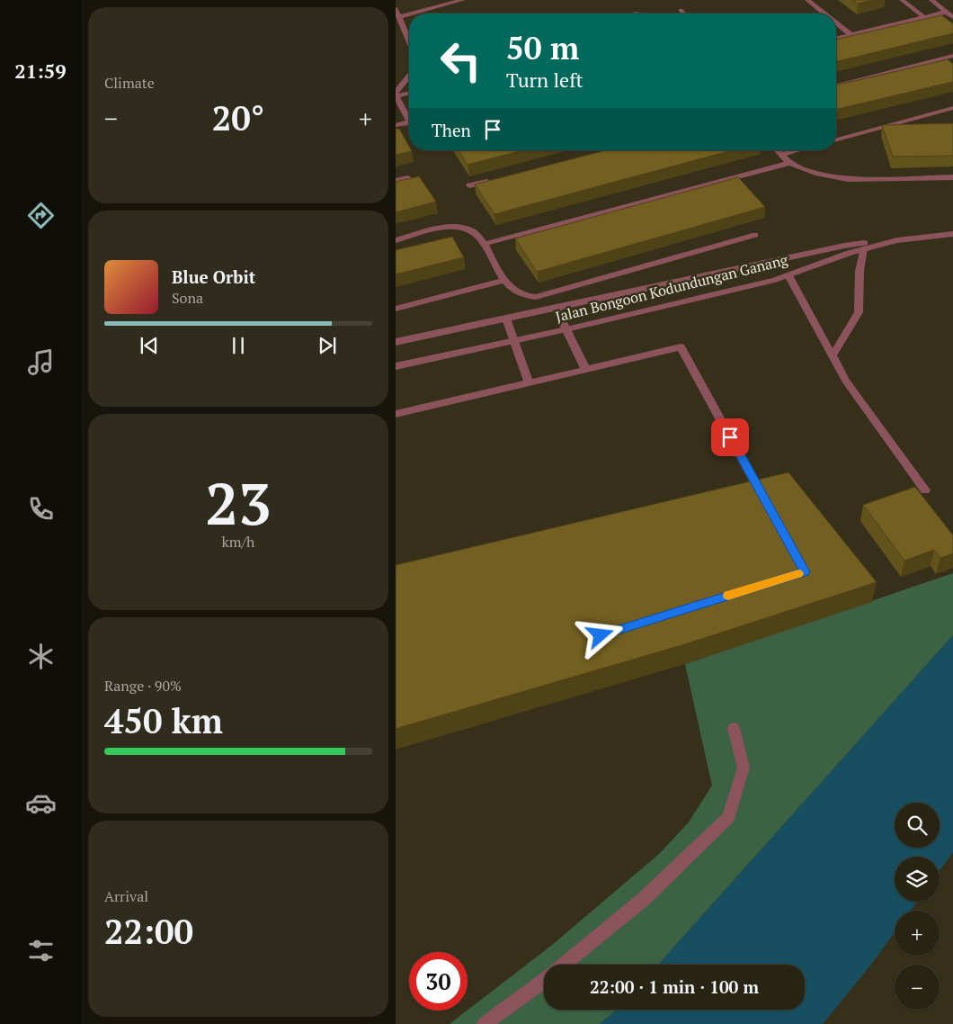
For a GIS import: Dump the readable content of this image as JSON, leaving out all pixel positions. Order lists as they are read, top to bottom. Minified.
{"streets":{"street":["Jalan Bongoon Kodundungan Ganang"]},"page":{"tabs":"21:59","tile":["Climate",["23","km/h"],["Range · 90%","450 km"],["Arrival","22:00"]],"turn":["50 m","Turn left"],"heat":["−","20°","+"],"then":"Then","song":["Blue Orbit","Sona"],"map_buttons":["+","−"],"limit":"30","trip":"22:00 · 1 min · 100 m"}}
